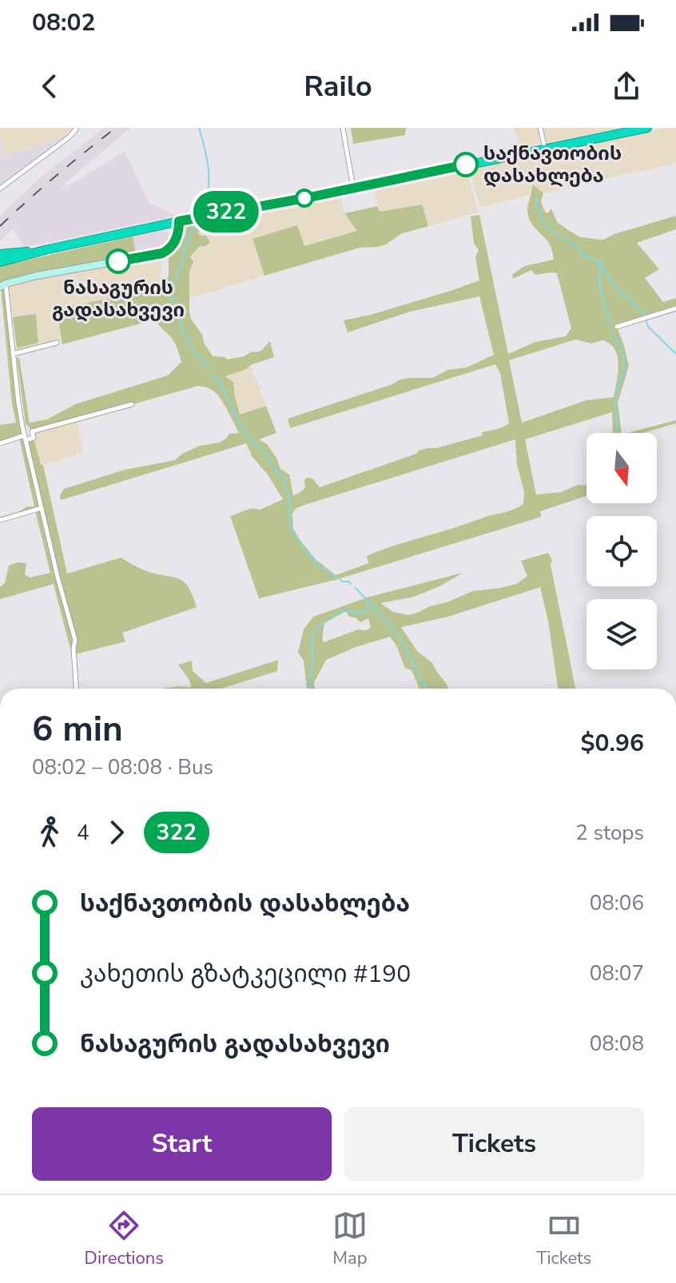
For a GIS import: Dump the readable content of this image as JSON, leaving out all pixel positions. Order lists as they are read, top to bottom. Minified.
{"places":["საქნავთობის დასახლება","ნასაგურის გადასახვევი"],"lines":["bus line 322"],"north":"bottom","page":{"status":"08:02","header":"Railo","on_map":"322","heading":["6 min","08:02 – 08:08 · Bus","$0.96"],"legs":["4","322","2 stops"],"list":[{"name":"საქნავთობის დასახლება","value":"08:06"},{"name":"კახეთის გზატკეცილი #190","value":"08:07"},{"name":"ნასაგურის გადასახვევი","value":"08:08"}],"buttons":["Start","Tickets"],"tabs":["Directions","Map","Tickets"]}}
